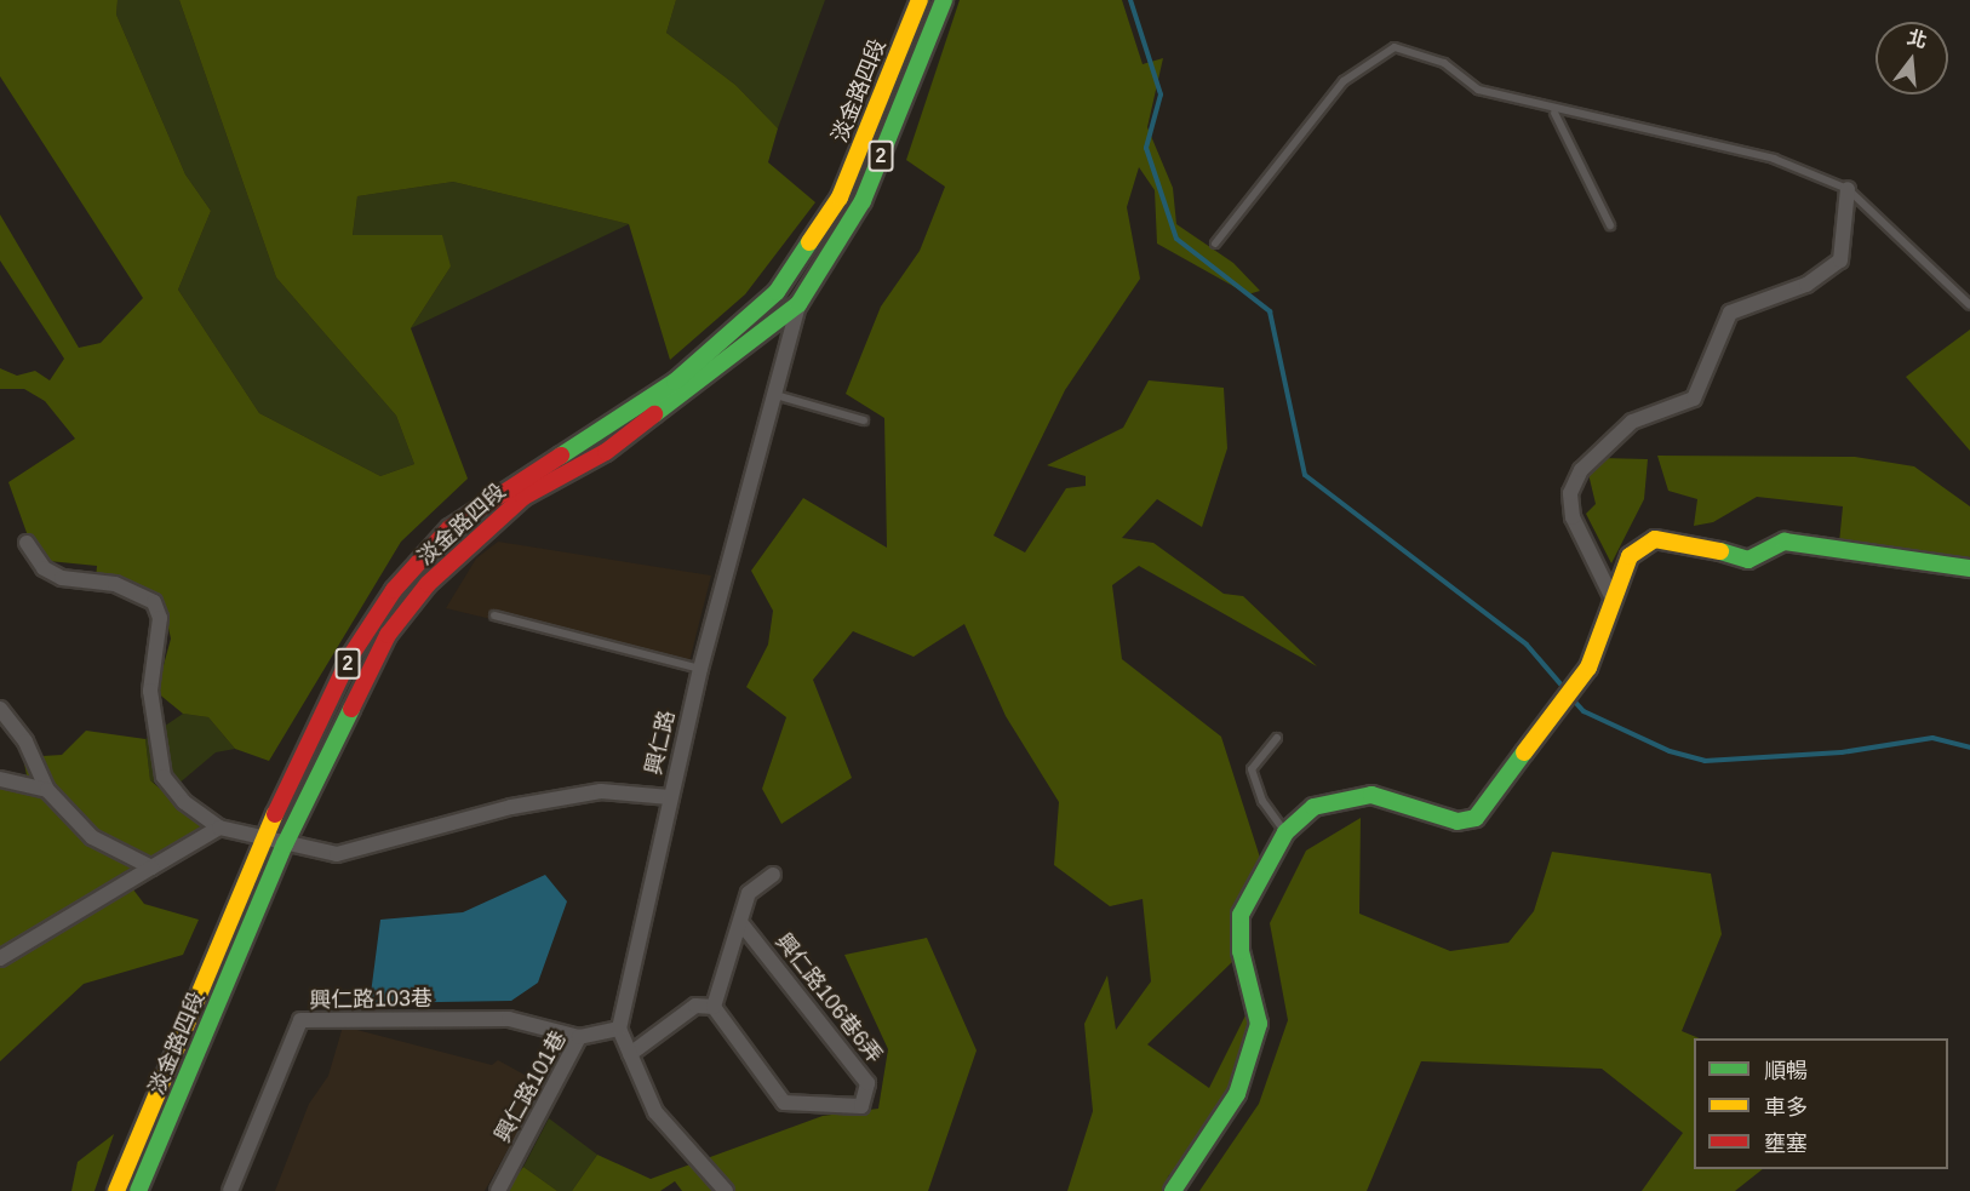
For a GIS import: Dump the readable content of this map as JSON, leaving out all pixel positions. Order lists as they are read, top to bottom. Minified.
{"streets":{"main road":["淡金路四段","2"],"street":["興仁路","興仁路106巷6弄","興仁路103巷","興仁路101巷"]},"crossings":[["淡金路四段","興仁路"],["興仁路","興仁路101巷"],["興仁路103巷","興仁路101巷"]],"legend":["順暢","車多","壅塞"],"north":"top"}
